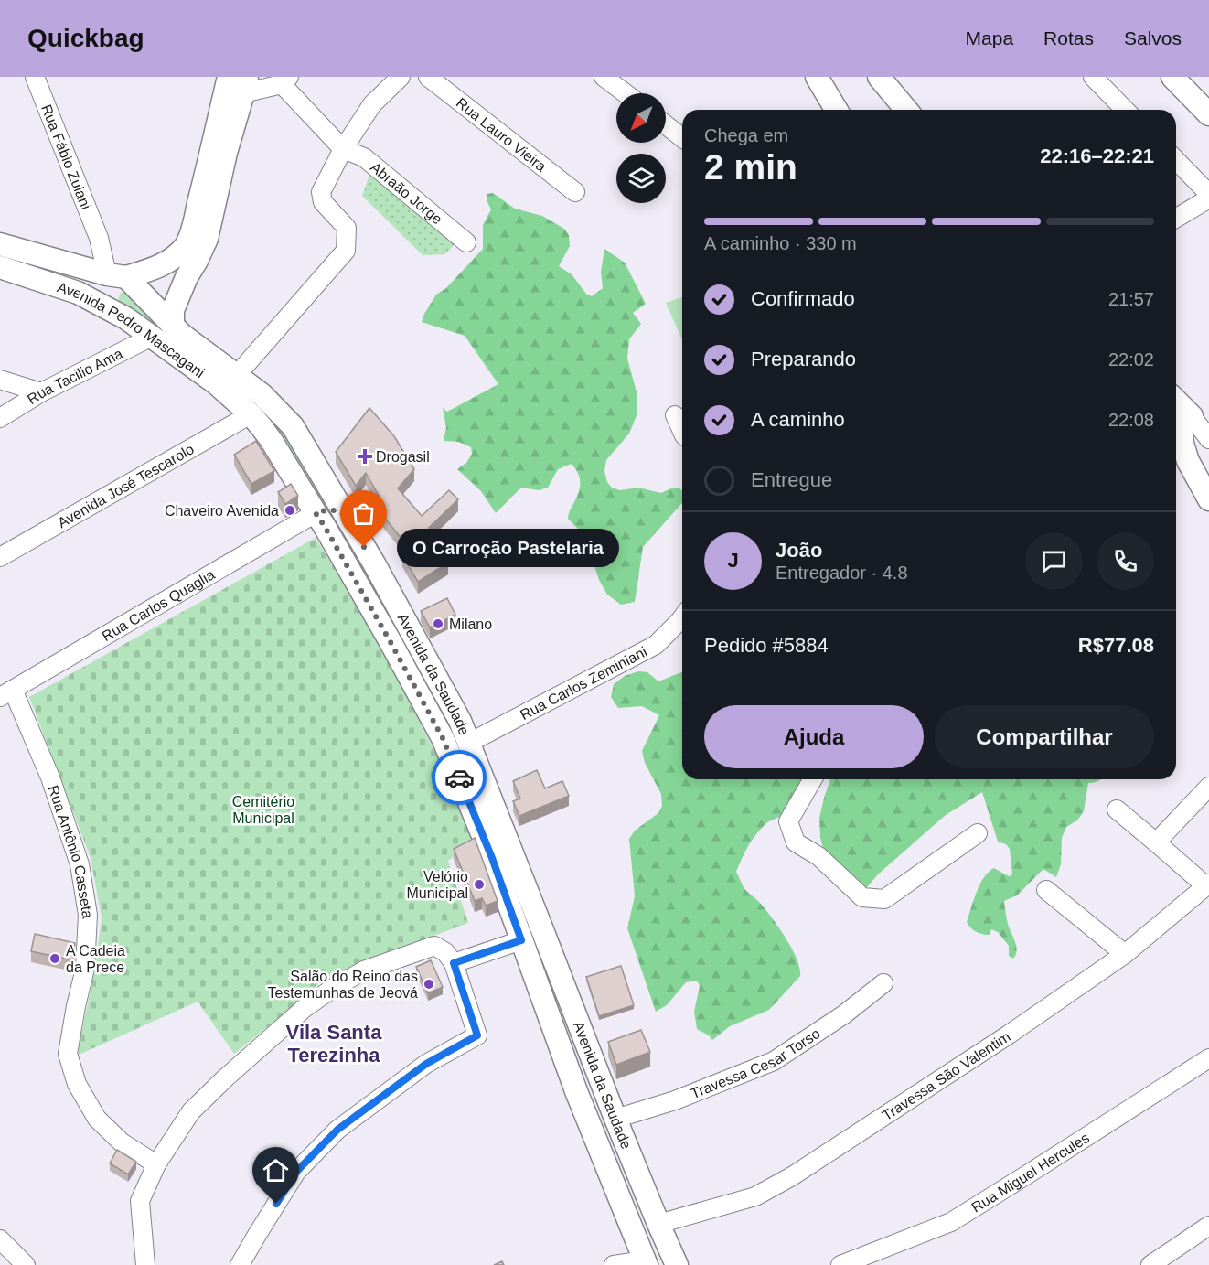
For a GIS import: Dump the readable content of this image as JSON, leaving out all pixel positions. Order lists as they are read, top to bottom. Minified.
{"streets":{"main road":["Avenida Pedro Mascagani","Avenida da Saudade"],"street":["Rua Lauro Vieira","Rua Fábio Zuiani","Abraão Jorge","Rua Tacilio Ama","Avenida José Tescarolo","Rua Carlos Quaglia","Rua Carlos Zeminiani","Rua Antônio Casseta","Travessa Cesar Torso","Travessa São Valentim","Rua Miguel Hercules"]},"crossings":[["Rua Fábio Zuiani","Avenida Pedro Mascagani"],["Rua Fábio Zuiani","Avenida da Saudade"],["Avenida Pedro Mascagani","Rua Tacilio Ama"],["Avenida Pedro Mascagani","Avenida José Tescarolo"],["Avenida Pedro Mascagani","Avenida da Saudade"],["Avenida José Tescarolo","Avenida da Saudade"],["Rua Carlos Quaglia","Avenida da Saudade"],["Rua Carlos Quaglia","Rua Antônio Casseta"],["Avenida da Saudade","Rua Carlos Zeminiani"],["Avenida da Saudade","Travessa Cesar Torso"],["Avenida da Saudade","Travessa São Valentim"]],"districts":["Vila Santa Terezinha"],"parks":["Cemitério Municipal"],"places":{"health":["Drogasil"],"other":["Chaveiro Avenida","O Carroção Pastelaria","Milano","Velório Municipal","A Cadeia da Prece","Salão do Reino das Testemunhas de Jeová"]},"north":"bottom left","page":{"header":"Quickbag","nav":["Mapa","Rotas","Salvos"],"heading":["2 min","Chega em","22:16–22:21"],"panel":["João","Entregador · 4.8","Pedido #5884","R$77.08"],"bar":"A caminho · 330 m","list":[["Confirmado","21:57"],["Preparando","22:02"],["A caminho","22:08"],"Entregue"],"bubble":"O Carroção Pastelaria","round":"J","buttons":["Ajuda","Compartilhar"]}}
